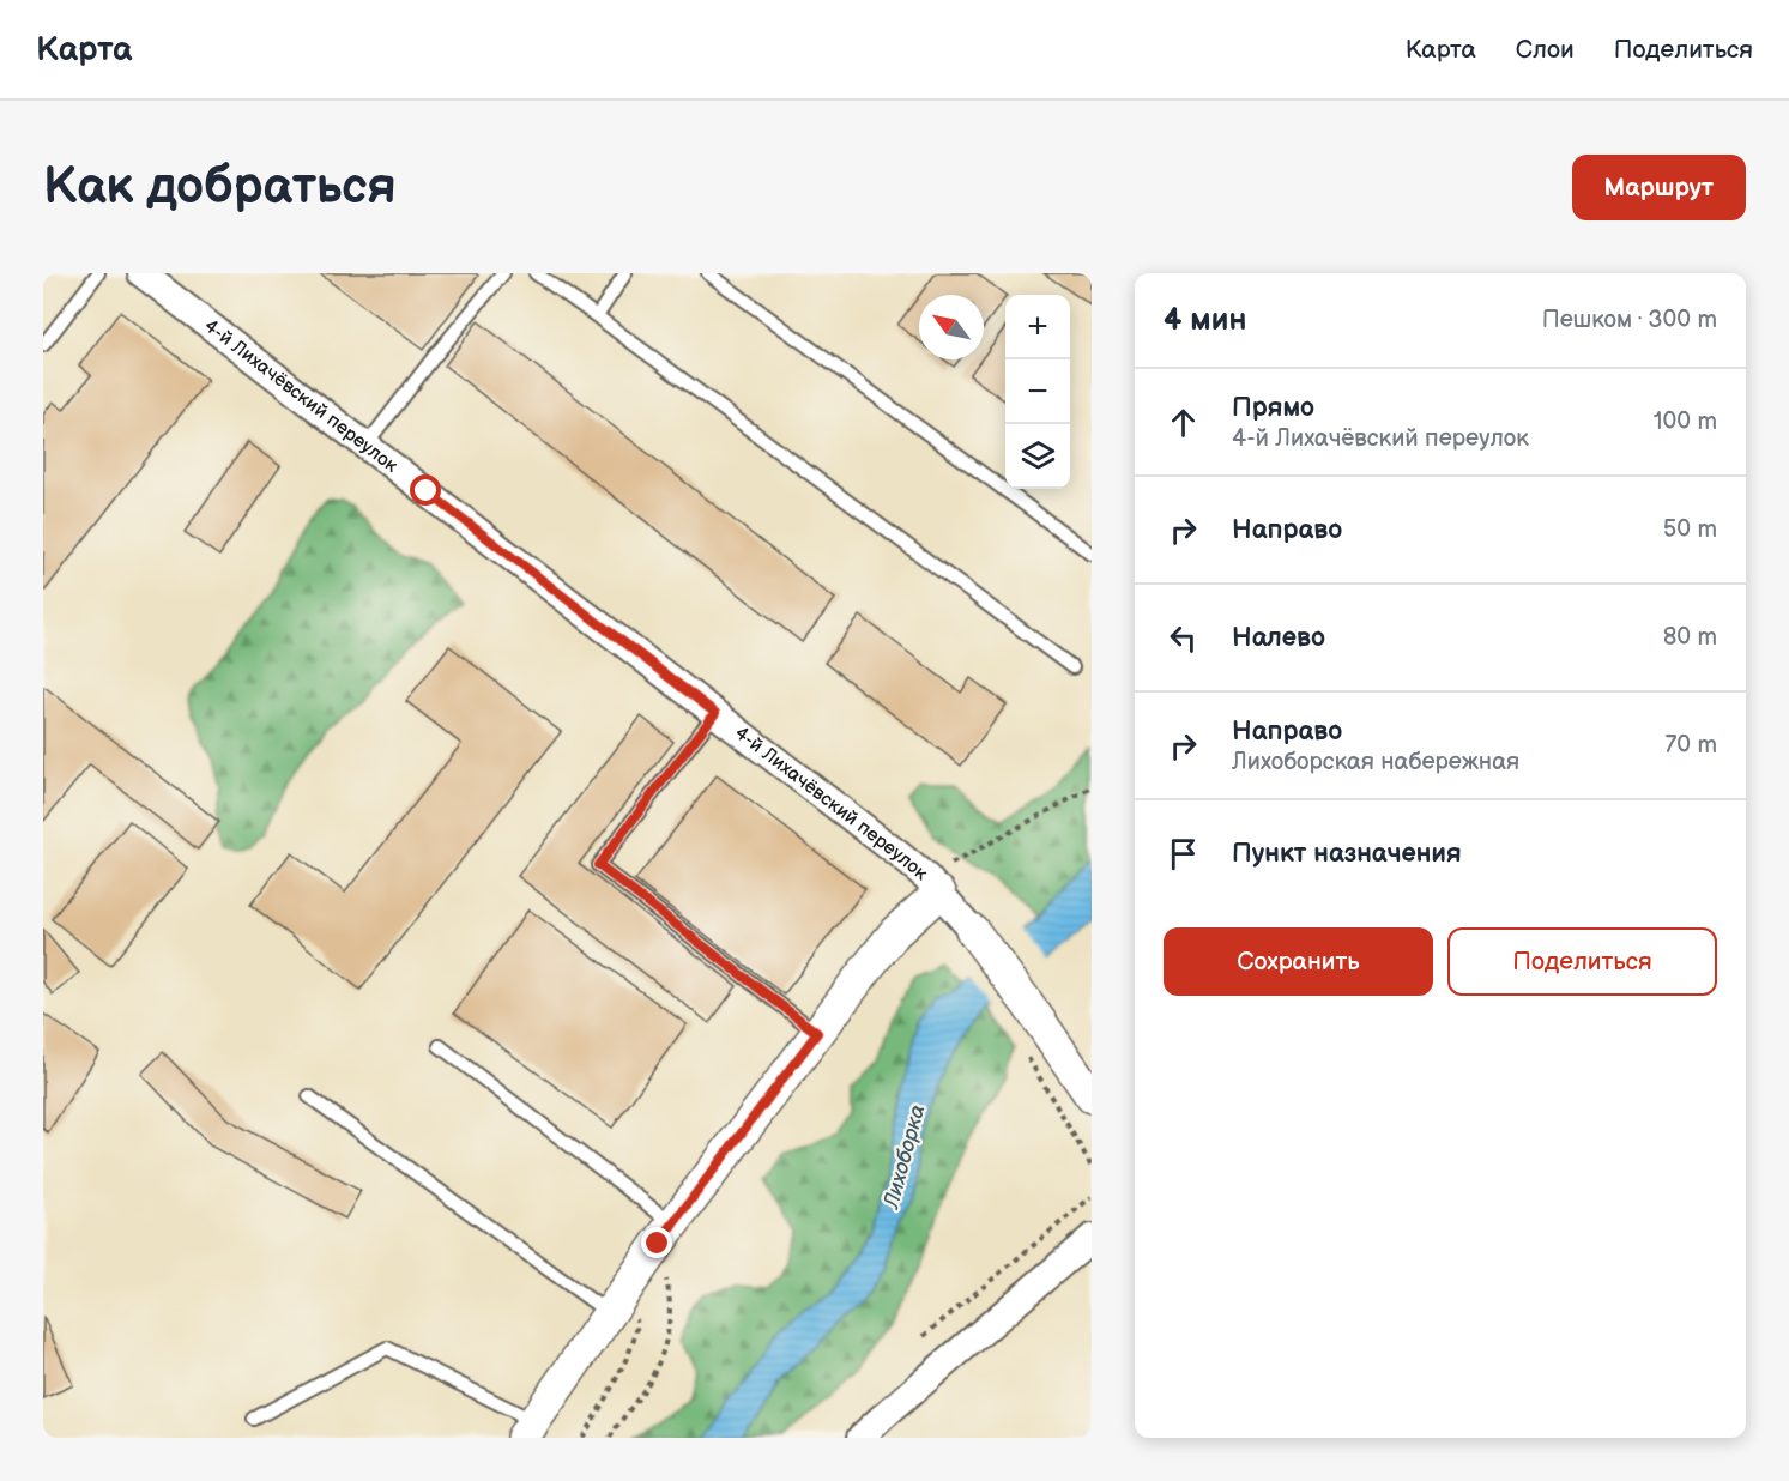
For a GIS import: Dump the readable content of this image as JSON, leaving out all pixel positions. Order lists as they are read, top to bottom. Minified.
{"streets":{"street":["4-й Лихачёвский переулок"]},"water":["Лихоборка"],"north":"top left","page":{"header":"Карта","nav":["Карта","Слои","Поделиться"],"buttons":["Маршрут",["Сохранить","Поделиться"]],"title":"Как добраться","heading":["4 мин","Пешком · 300 m"],"map_buttons":["+","−"],"list":[["Прямо","4-й Лихачёвский переулок","100 m"],["Направо","50 m"],["Налево","80 m"],["Направо","Лихоборская набережная","70 m"],"Пункт назначения"]}}
